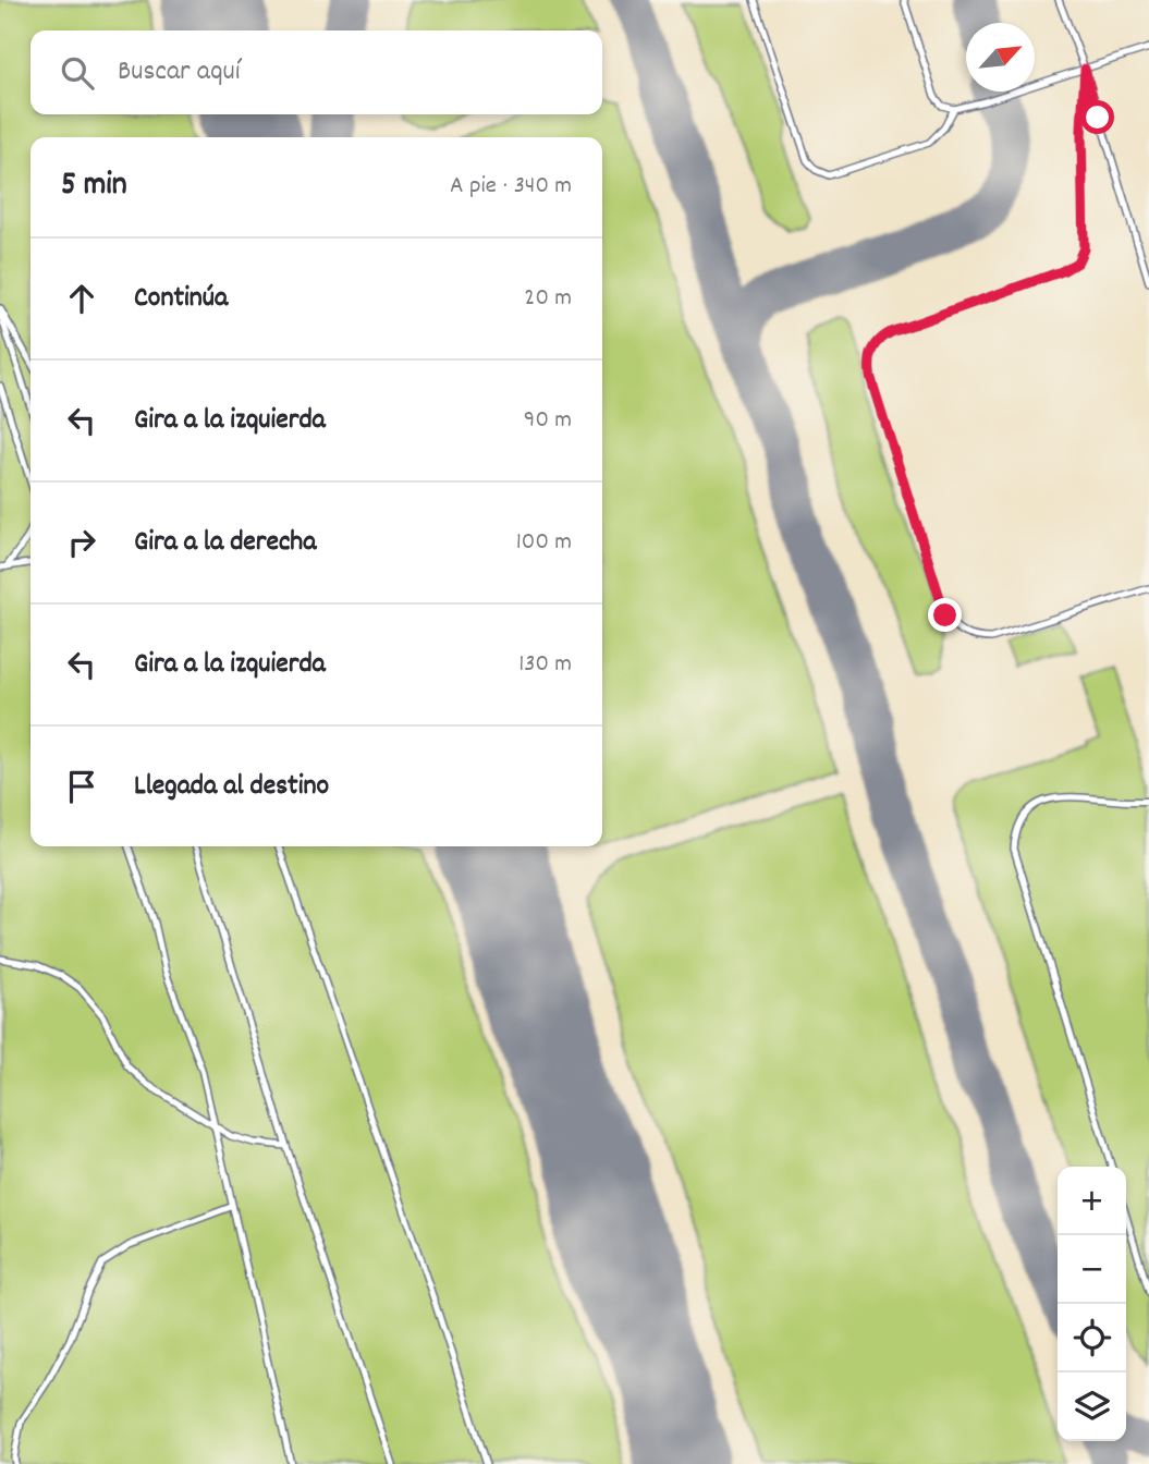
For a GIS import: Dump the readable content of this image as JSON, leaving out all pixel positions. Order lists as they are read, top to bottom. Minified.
{"north":"top right","page":{"search":"Buscar aquí","heading":["5 min","A pie · 340 m"],"list":[["Continúa","20 m"],["Gira a la izquierda","90 m"],["Gira a la derecha","100 m"],["Gira a la izquierda","130 m"],"Llegada al destino"],"map_buttons":["+","−"]}}
